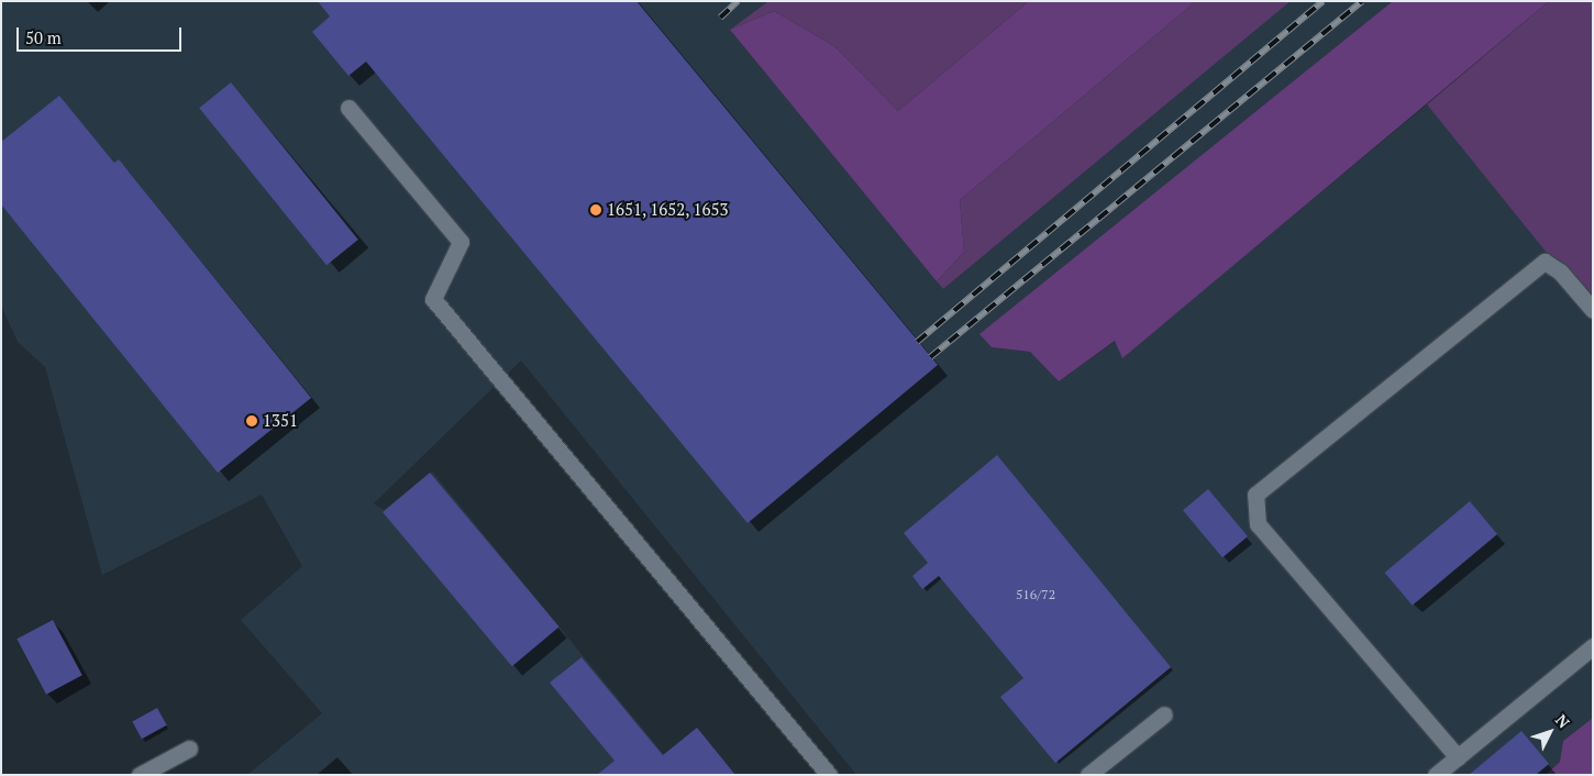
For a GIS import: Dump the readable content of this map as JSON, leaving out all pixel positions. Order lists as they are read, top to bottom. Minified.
{"places":["1651, 1652, 1653","1351"],"house_numbers":["516/72"],"scale_bar":"50 m","north":"top right"}
